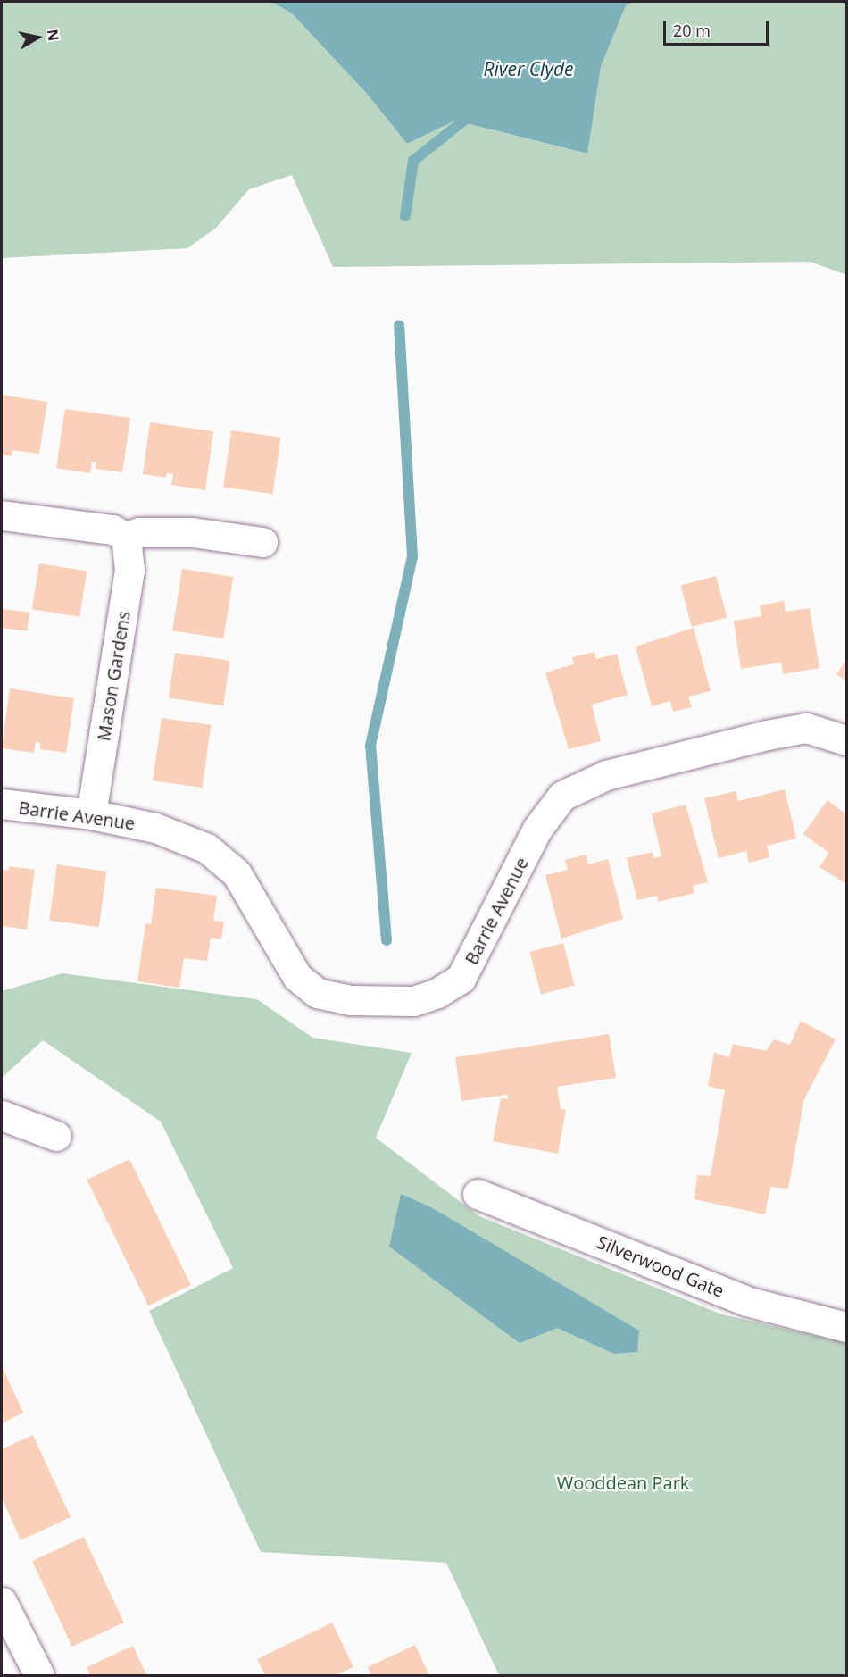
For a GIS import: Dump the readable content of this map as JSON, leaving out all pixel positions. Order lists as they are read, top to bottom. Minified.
{"streets":{"street":["Mason Gardens","Barrie Avenue","Silverwood Gate"]},"crossings":[["Mason Gardens","Barrie Avenue"]],"water":["River Clyde"],"parks":["Wooddean Park"],"scale_bar":"20 m","north":"right"}
